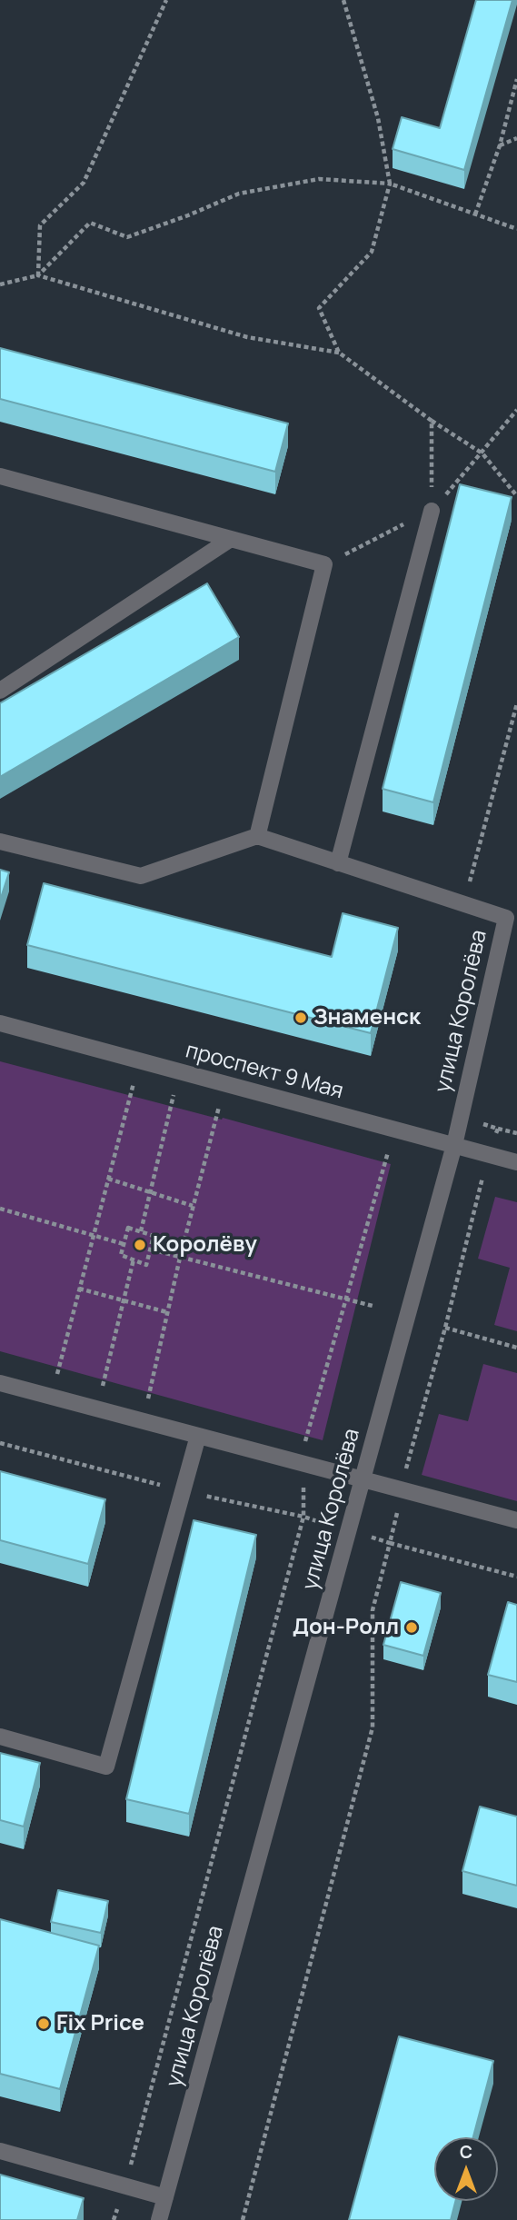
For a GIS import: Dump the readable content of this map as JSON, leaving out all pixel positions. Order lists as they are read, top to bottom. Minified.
{"streets":{"street":["улица Королёва","проспект 9 Мая"]},"crossings":[["улица Королёва","проспект 9 Мая"]],"places":["Знаменск","Королёву","Дон-Ролл","Fix Price"],"north":"top"}
